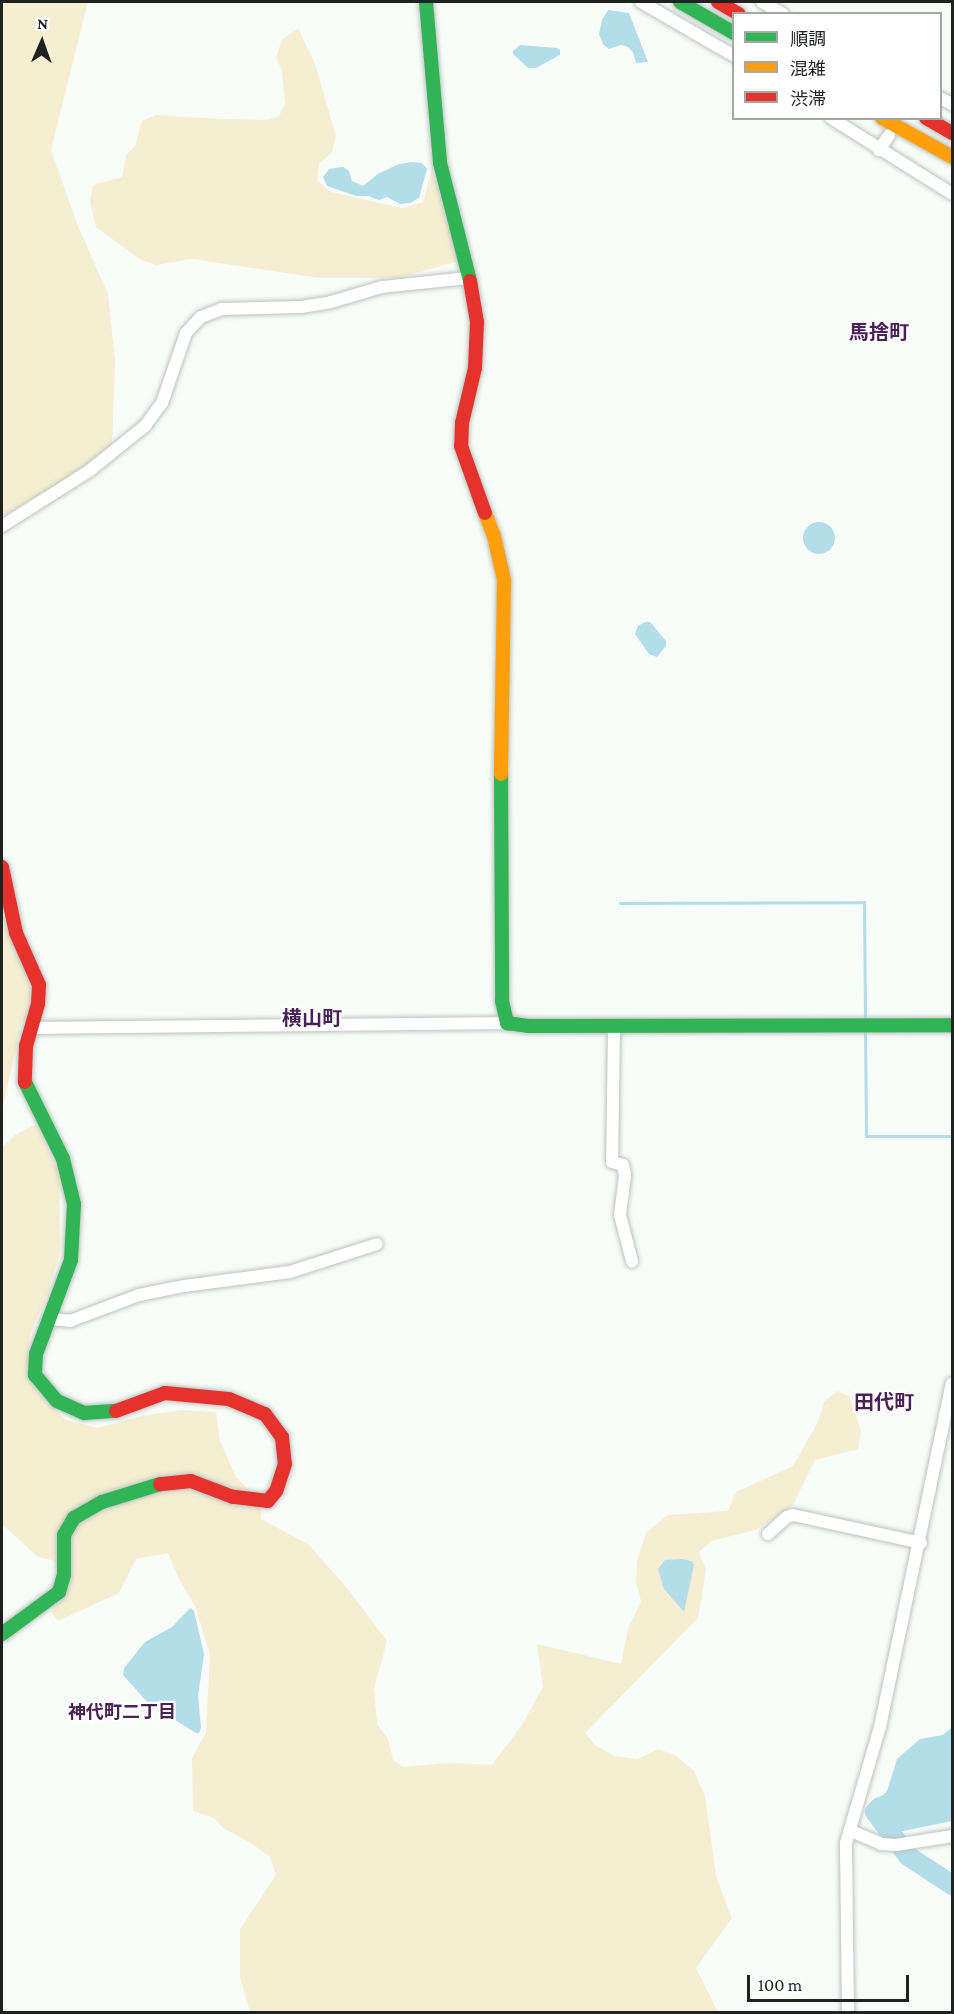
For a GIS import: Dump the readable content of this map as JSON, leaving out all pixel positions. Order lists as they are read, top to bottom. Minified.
{"districts":["馬捨町","横山町","田代町","神代町二丁目"],"legend":["順調","混雑","渋滞"],"scale_bar":"100 m","north":"top"}
